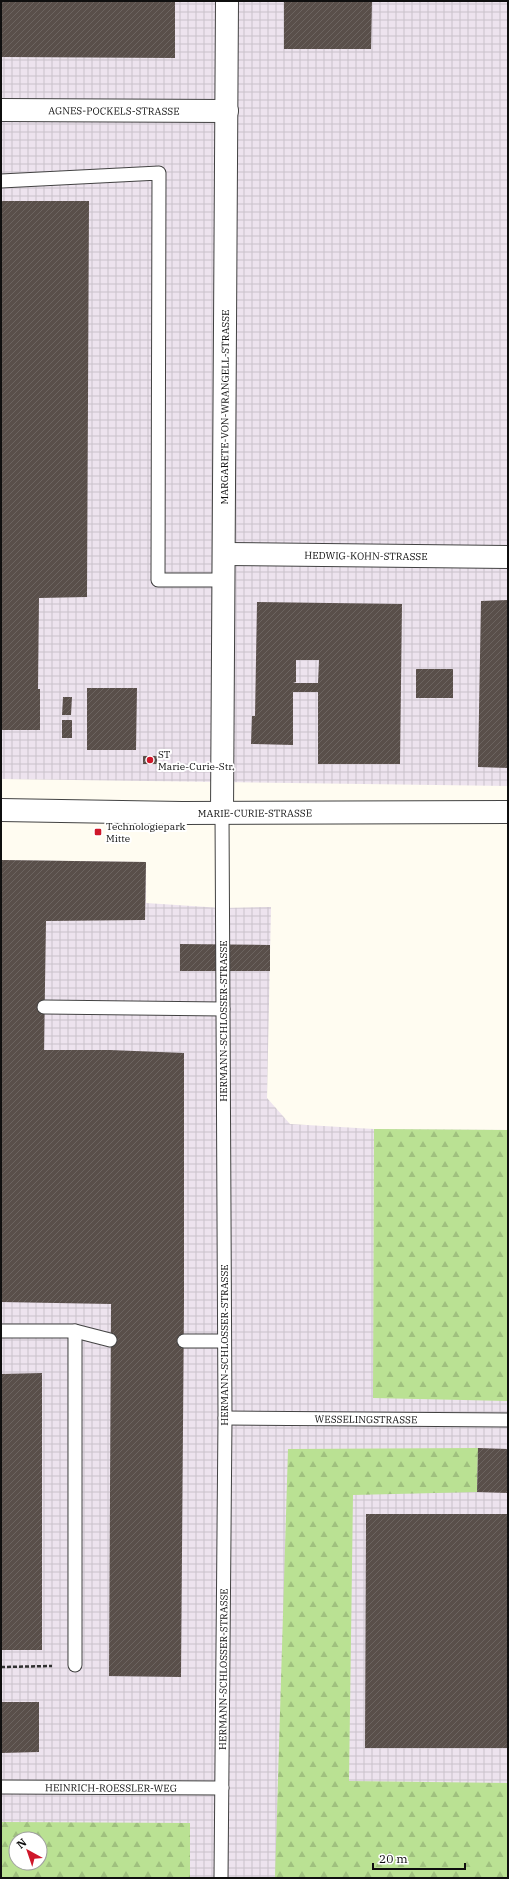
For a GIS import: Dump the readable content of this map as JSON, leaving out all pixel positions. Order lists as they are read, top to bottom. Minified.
{"streets":{"street":["AGNES-POCKELS-STRASSE","MARGARETE-VON-WRANGELL-STRASSE","HEDWIG-KOHN-STRASSE","MARIE-CURIE-STRASSE"],"lane":["HERMANN-SCHLOSSER-STRASSE","WESSELINGSTRASSE","HEINRICH-ROESSLER-WEG"]},"crossings":[["AGNES-POCKELS-STRASSE","MARGARETE-VON-WRANGELL-STRASSE"],["MARGARETE-VON-WRANGELL-STRASSE","HEDWIG-KOHN-STRASSE"],["MARGARETE-VON-WRANGELL-STRASSE","MARIE-CURIE-STRASSE"],["MARGARETE-VON-WRANGELL-STRASSE","HERMANN-SCHLOSSER-STRASSE"],["MARIE-CURIE-STRASSE","HERMANN-SCHLOSSER-STRASSE"],["HERMANN-SCHLOSSER-STRASSE","WESSELINGSTRASSE"],["HERMANN-SCHLOSSER-STRASSE","HEINRICH-ROESSLER-WEG"]],"places":{"other":["ST Marie-Curie-Str."],"transit":["Technologiepark Mitte"]},"scale_bar":"20 m","north":"top left"}
